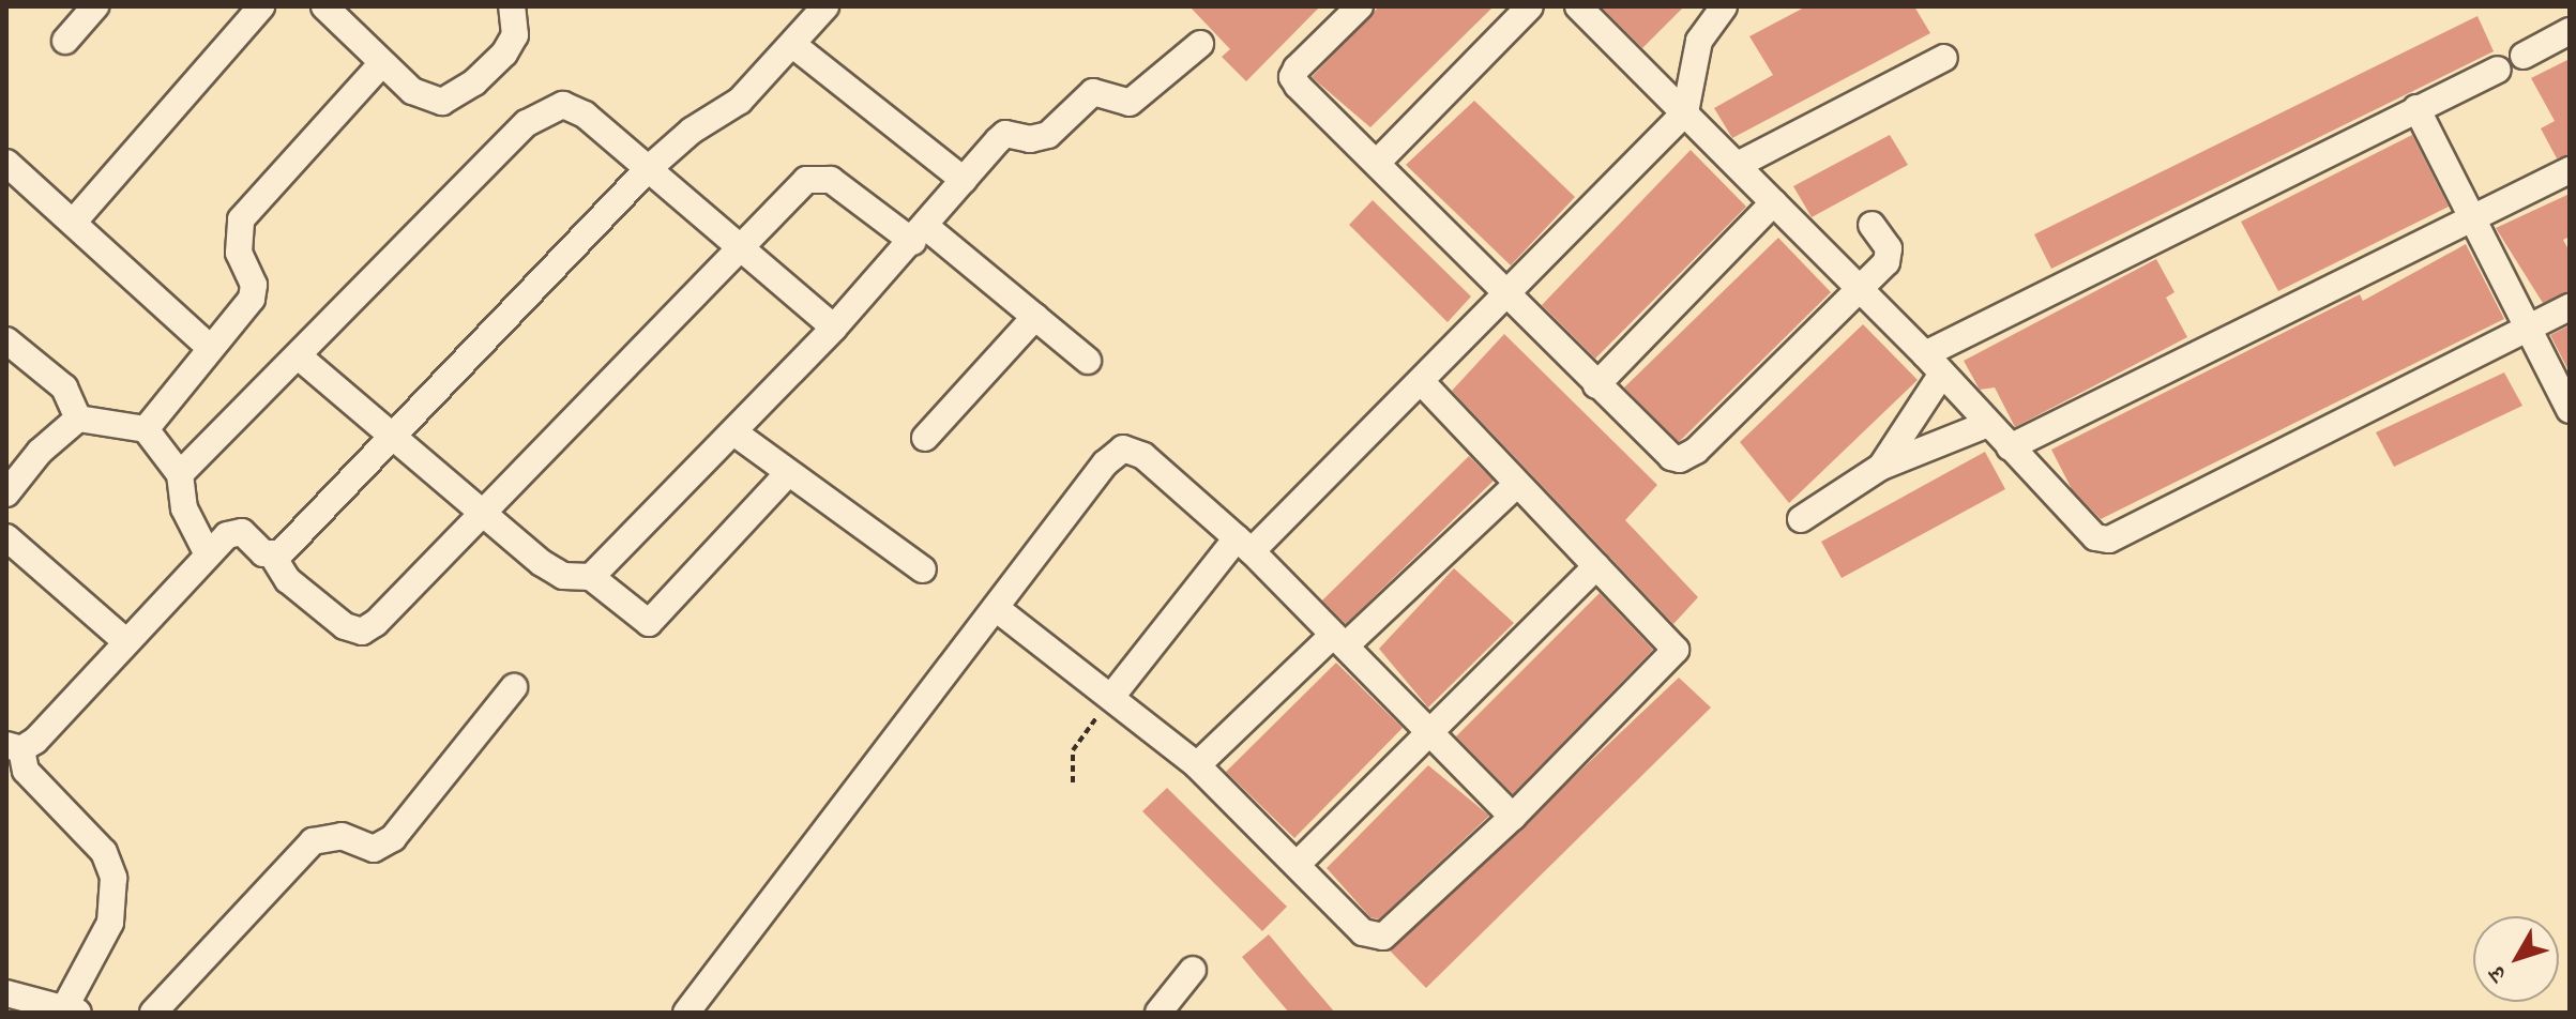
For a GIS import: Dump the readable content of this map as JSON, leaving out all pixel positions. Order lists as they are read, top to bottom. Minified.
{"north":"bottom left"}
